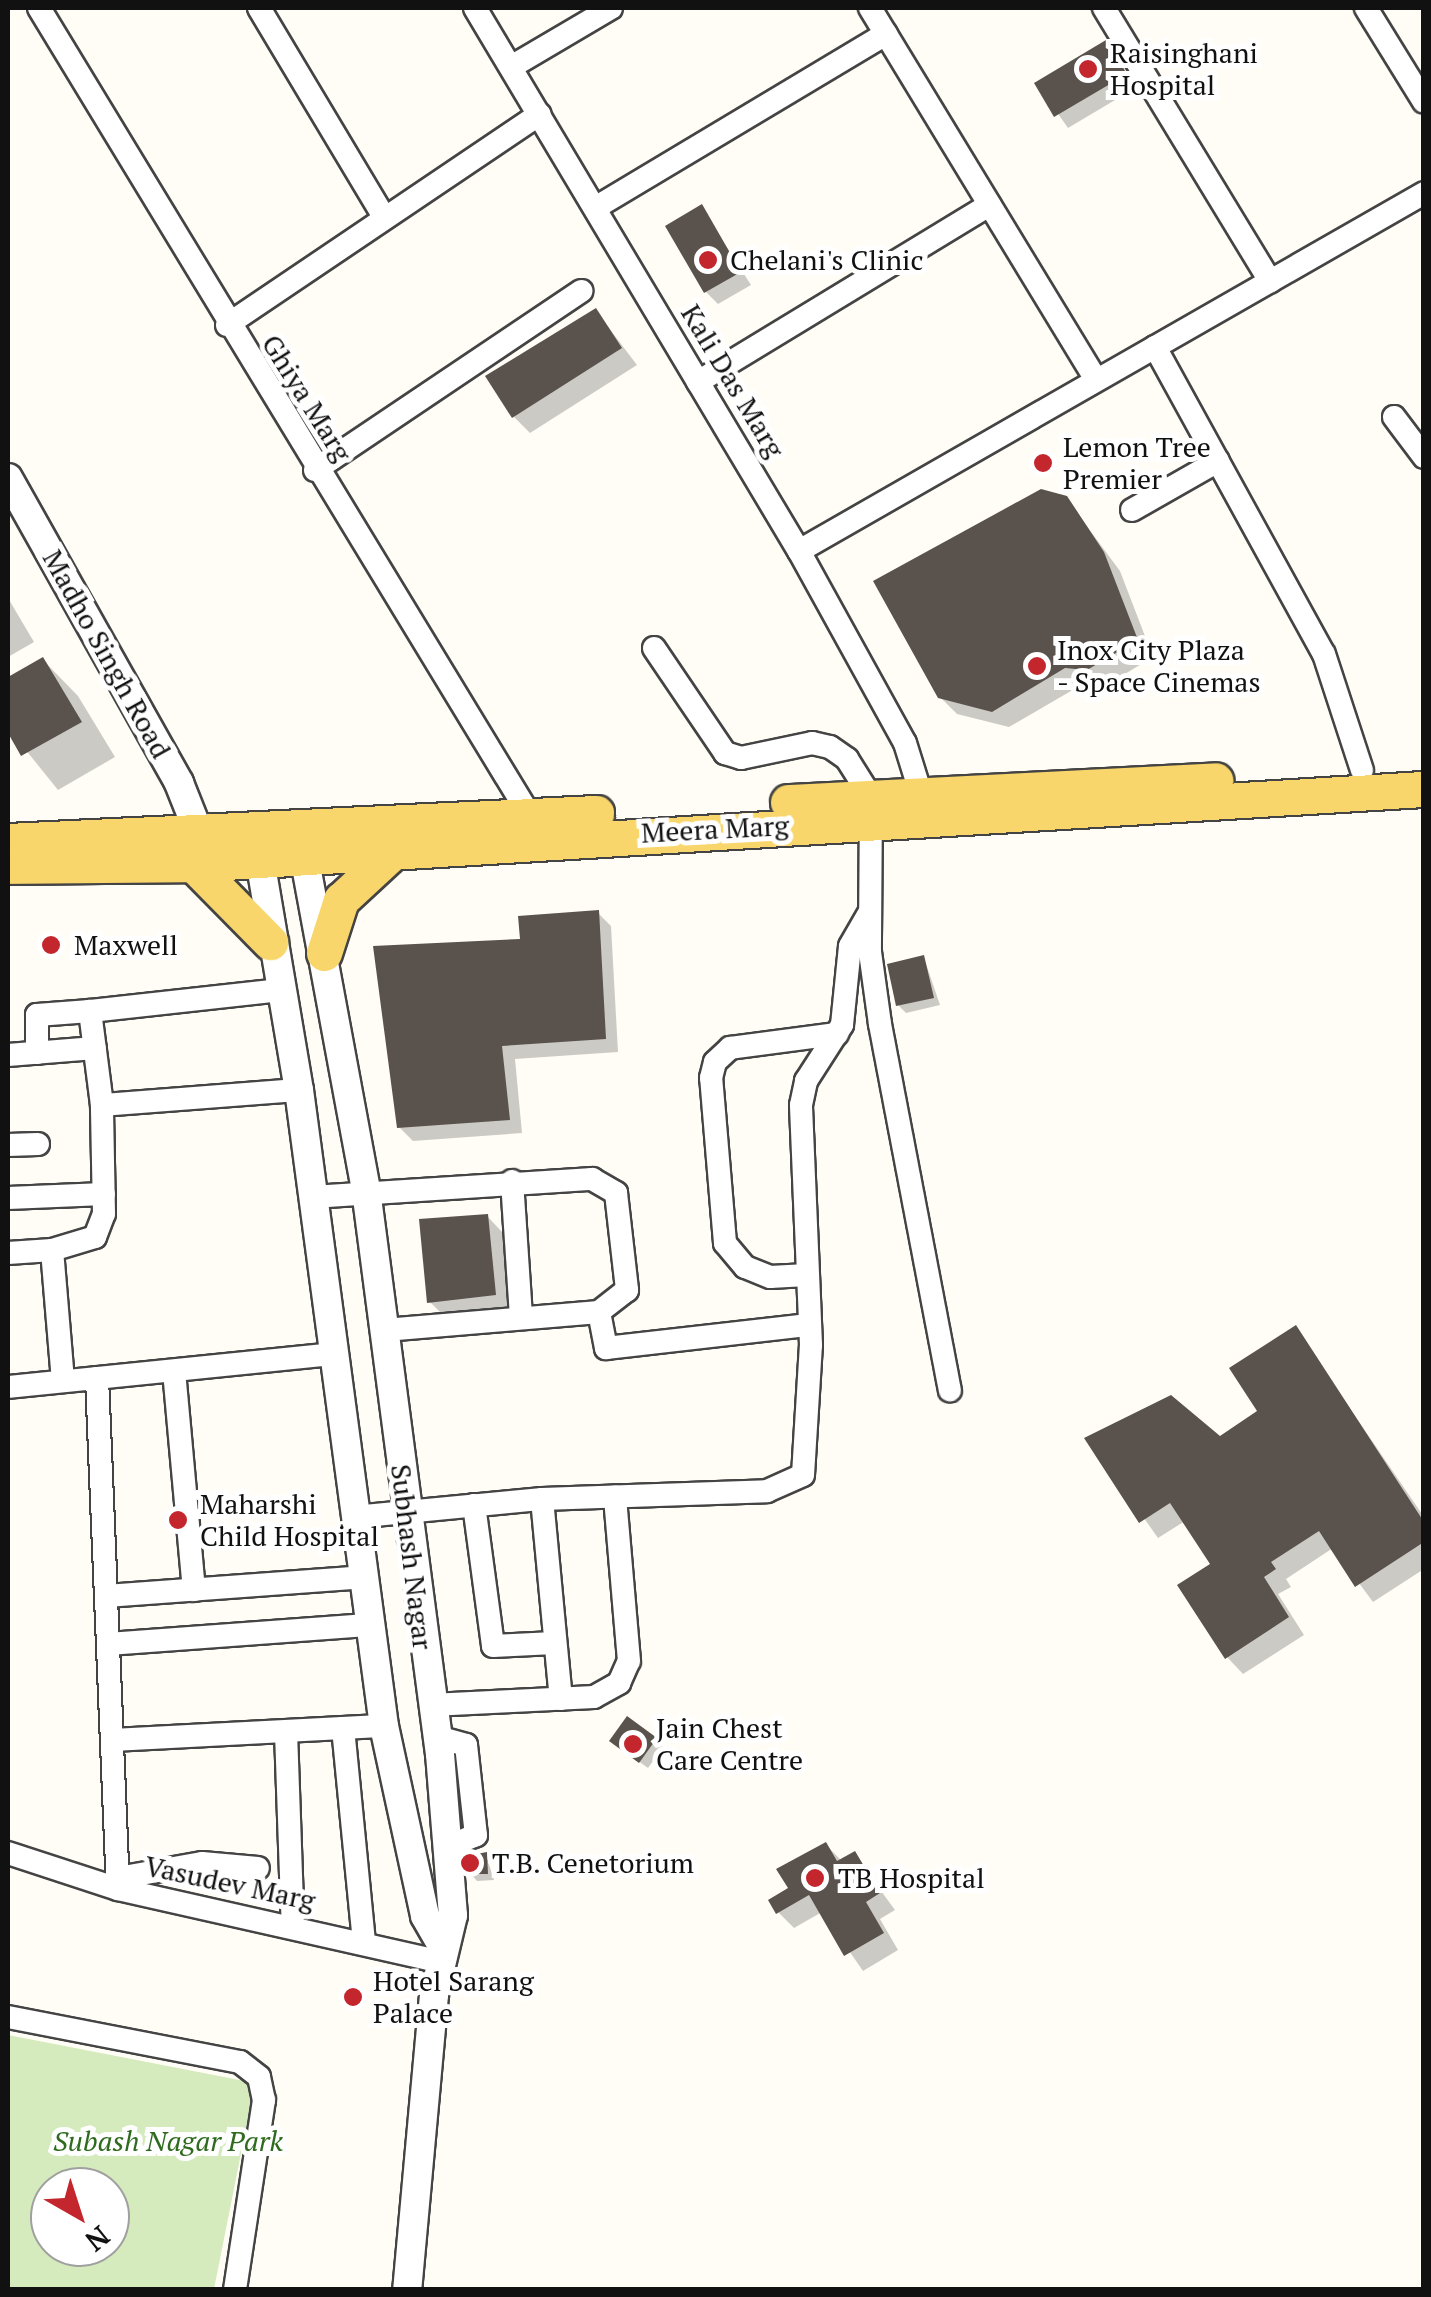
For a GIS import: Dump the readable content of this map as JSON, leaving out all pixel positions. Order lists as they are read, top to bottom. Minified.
{"streets":{"main road":["Meera Marg"],"street":["Kali Das Marg","Ghiya Marg","Madho Singh Road","Subhash Nagar","Vasudev Marg"]},"crossings":[["Kali Das Marg","Meera Marg"],["Ghiya Marg","Meera Marg"],["Madho Singh Road","Meera Marg"],["Meera Marg","Subhash Nagar"],["Subhash Nagar","Vasudev Marg"]],"parks":["Subash Nagar Park"],"places":["Raisinghani Hospital","Chelani's Clinic","Lemon Tree Premier","Inox City Plaza - Space Cinemas","Maxwell","Maharshi Child Hospital","Jain Chest Care Centre","T.B. Cenetorium","TB Hospital","Hotel Sarang Palace"],"north":"bottom right"}
